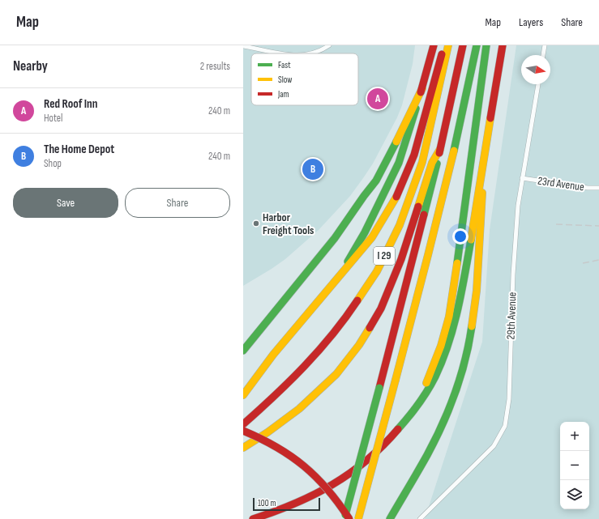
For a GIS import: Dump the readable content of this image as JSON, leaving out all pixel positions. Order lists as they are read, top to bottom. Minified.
{"streets":{"highway":["I 29"],"street":["23rd Avenue","29th Avenue"]},"crossings":[["23rd Avenue","29th Avenue"]],"places":["Harbor Freight Tools"],"legend":["Fast","Slow","Jam"],"scale_bar":"100 m","north":"right","page":{"header":"Map","nav":["Map","Layers","Share"],"heading":["Nearby","2 results"],"pins":["A","B"],"list":[{"mark":"A","name":"Red Roof Inn","note":"Hotel","value":"240 m"},{"mark":"B","name":"The Home Depot","note":"Shop","value":"240 m"}],"buttons":["Save","Share"],"map_buttons":["+","−"],"scale":"100 m"}}
